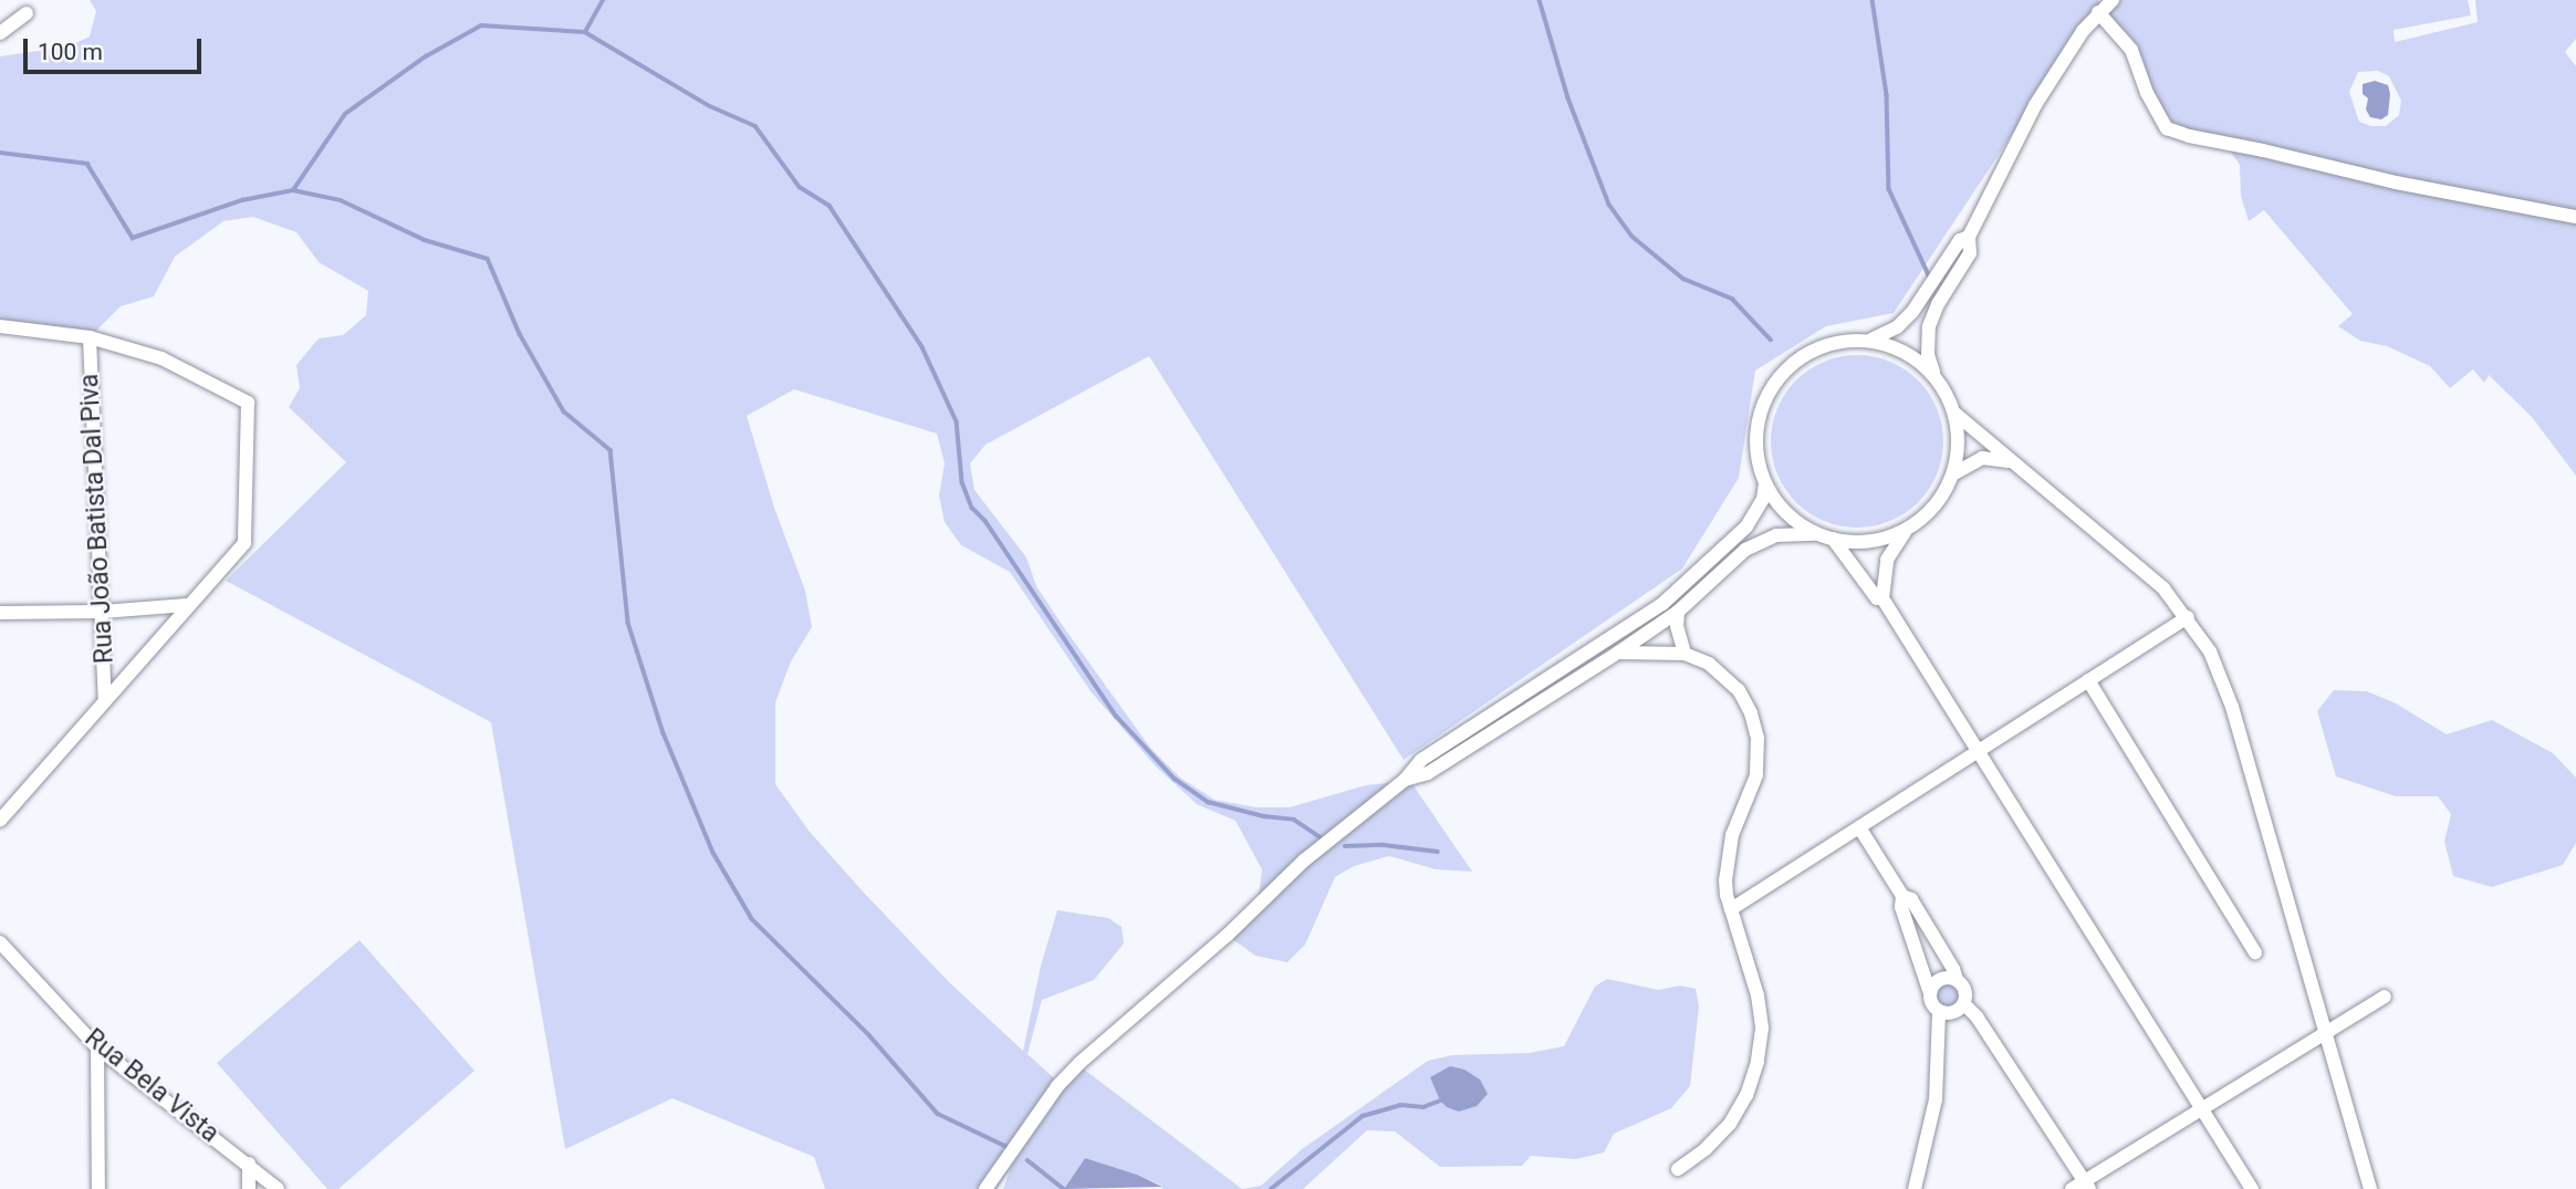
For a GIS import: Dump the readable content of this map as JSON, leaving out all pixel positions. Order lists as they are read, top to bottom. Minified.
{"streets":{"street":["Rua João Batista Dal Piva","Rua Bela Vista"]},"scale_bar":"100 m"}
